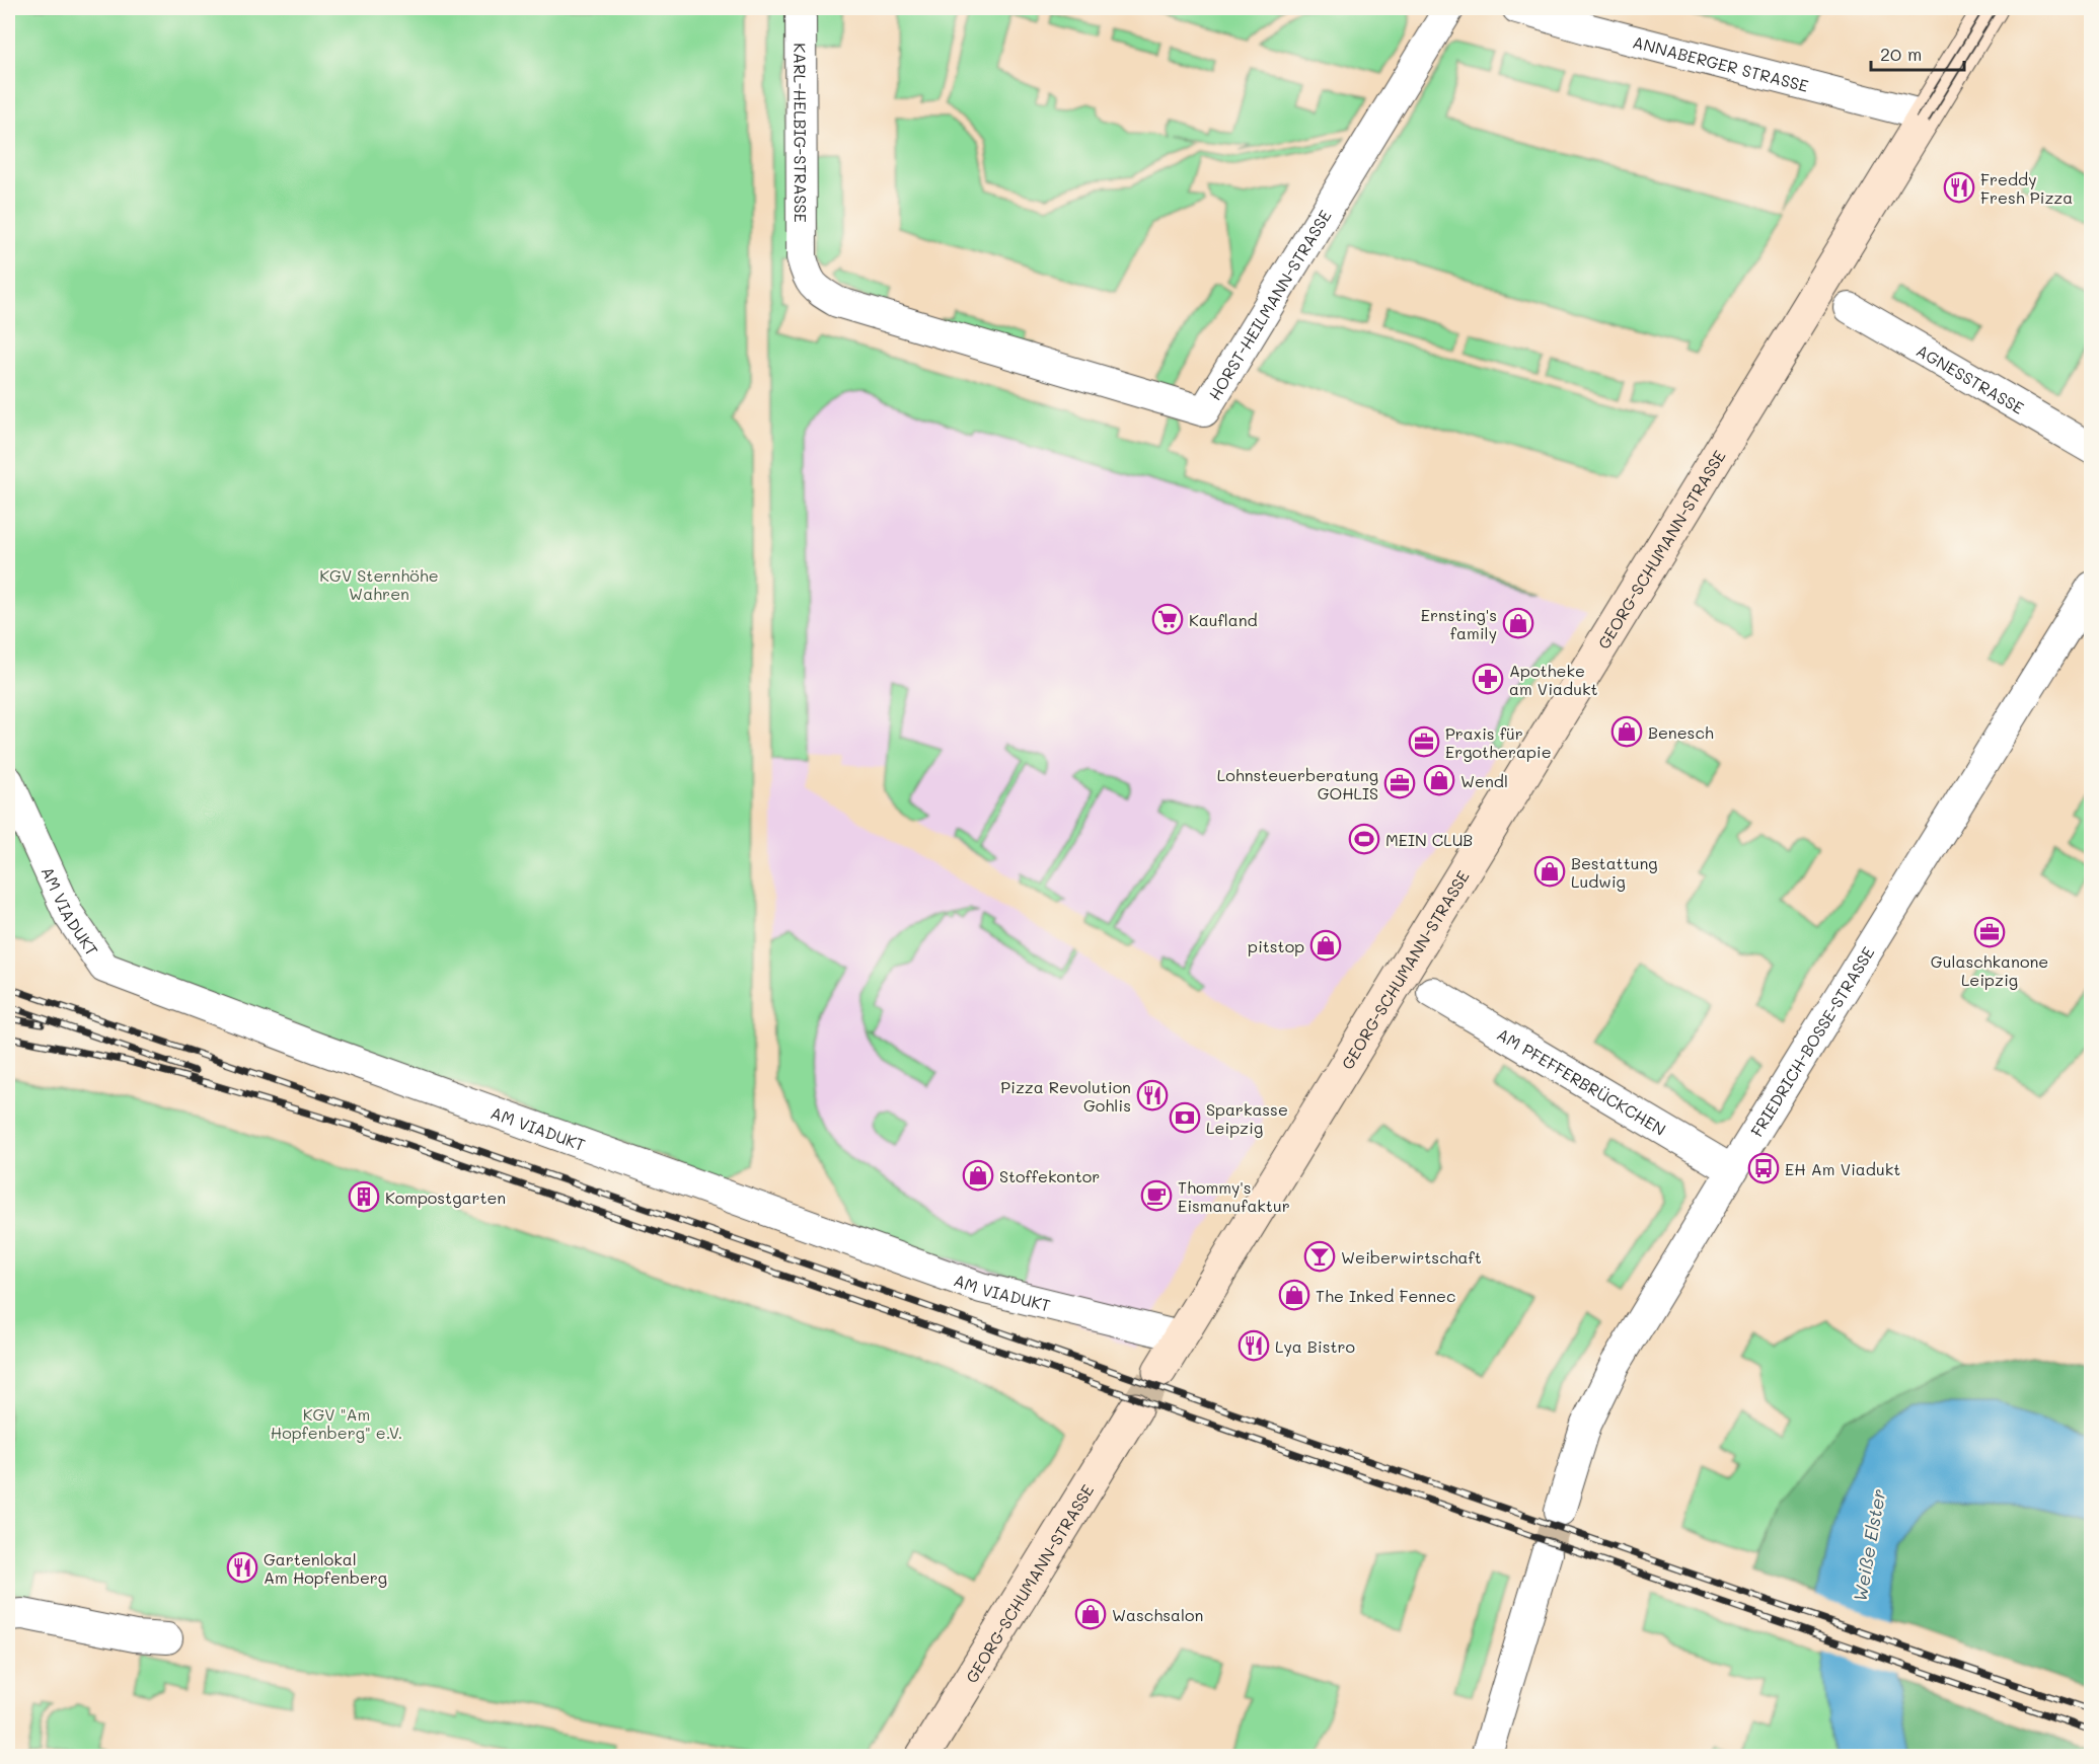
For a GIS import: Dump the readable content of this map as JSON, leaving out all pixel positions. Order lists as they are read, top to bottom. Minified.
{"streets":{"main road":["GEORG-SCHUMANN-STRASSE"],"street":["ANNABERGER STRASSE","KARL-HELBIG-STRASSE","HORST-HEILMANN-STRASSE","AGNESSTRASSE","AM VIADUKT","FRIEDRICH-BOSSE-STRASSE","AM PFEFFERBRÜCKCHEN"]},"crossings":[["ANNABERGER STRASSE","GEORG-SCHUMANN-STRASSE"],["KARL-HELBIG-STRASSE","HORST-HEILMANN-STRASSE"],["GEORG-SCHUMANN-STRASSE","AM VIADUKT"],["FRIEDRICH-BOSSE-STRASSE","AM PFEFFERBRÜCKCHEN"]],"water":["Weiße Elster"],"parks":["KGV Sternhöhe Wahren","KGV \"Am Hopfenberg\" e.V."],"places":{"restaurant":["Freddy Fresh Pizza","Pizza Revolution Gohlis","Lya Bistro","Gartenlokal Am Hopfenberg"],"supermarket":["Kaufland"],"shop":["Ernsting's family","Benesch","Wendl","Bestattung Ludwig","pitstop","Stoffekontor","The Inked Fennec","Waschsalon"],"pharmacy":["Apotheke am Viadukt"],"office":["Praxis für Ergotherapie","Lohnsteuerberatung GOHLIS","Gulaschkanone Leipzig"],"sports":["MEIN CLUB"],"bank":["Sparkasse Leipzig"],"bus stop":["EH Am Viadukt"],"cafe":["Thommy's Eismanufaktur"],"building":["Kompostgarten"],"bar":["Weiberwirtschaft"]},"scale_bar":"20 m"}
